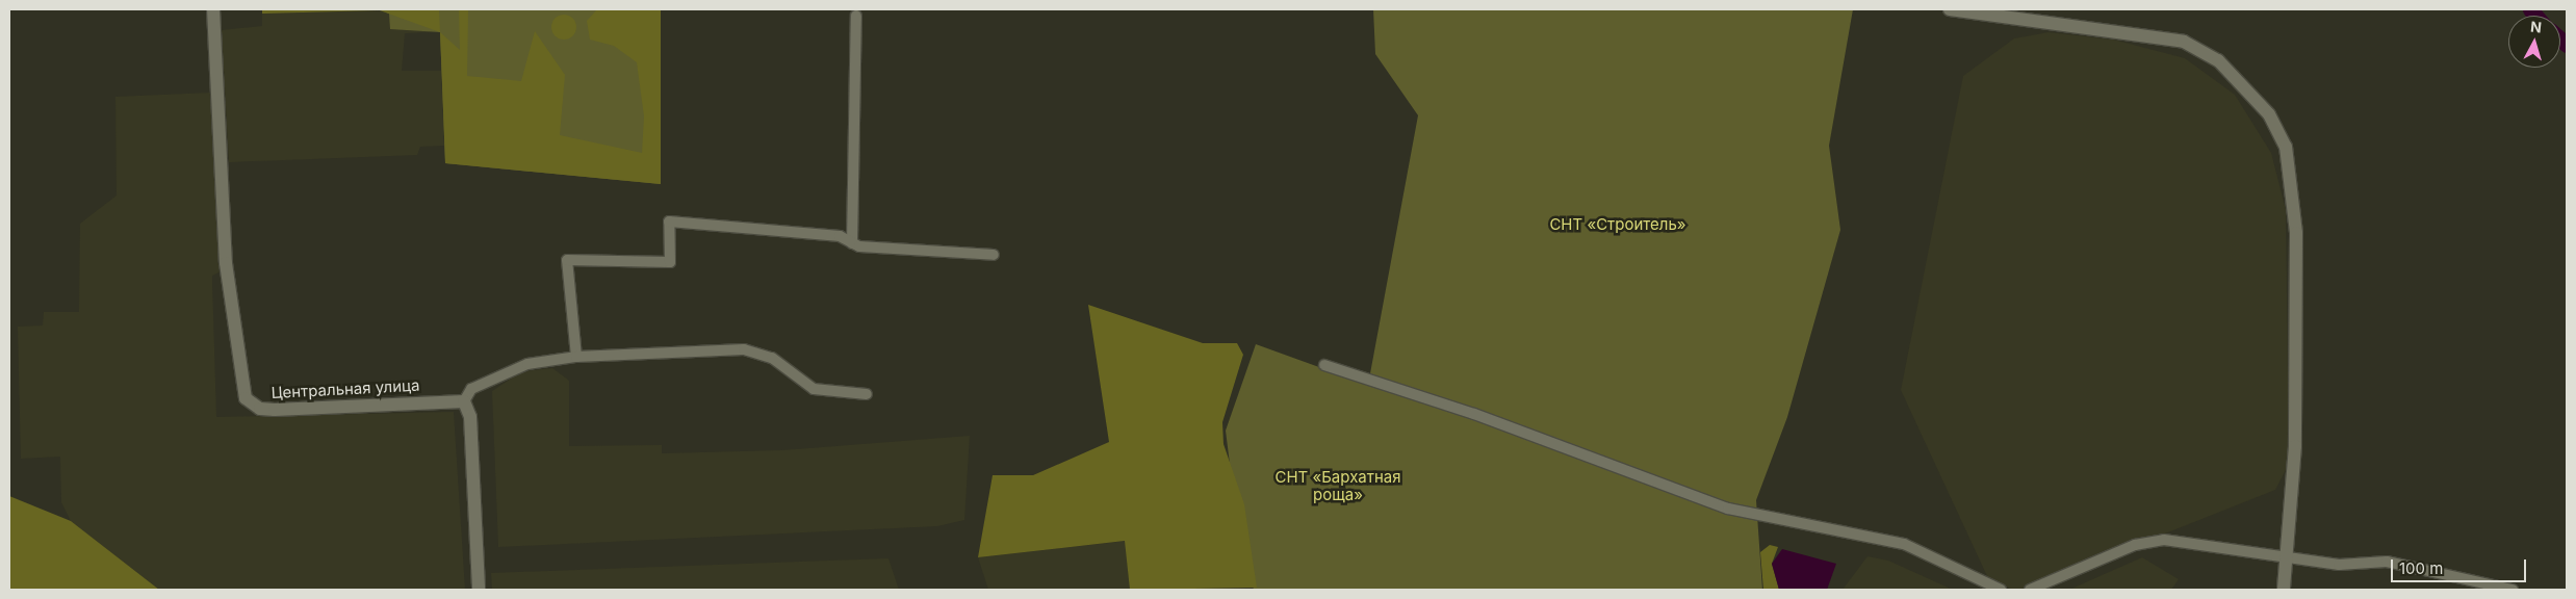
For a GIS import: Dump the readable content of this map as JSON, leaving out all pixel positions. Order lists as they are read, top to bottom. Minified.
{"streets":{"street":["Центральная улица"]},"parks":["СНТ «Строитель»","СНТ «Бархатная роща»"],"scale_bar":"100 m","north":"top"}
